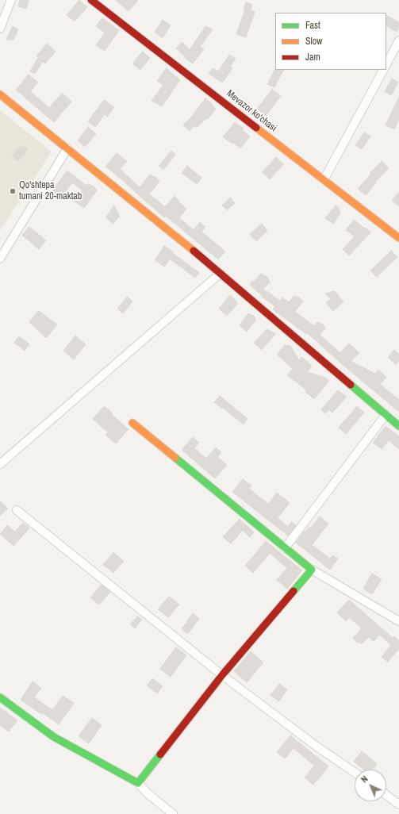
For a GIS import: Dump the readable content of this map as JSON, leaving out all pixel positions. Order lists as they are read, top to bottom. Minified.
{"streets":{"street":["Mevazor ko'chasi"]},"places":["Qo'shtepa tumani 20-maktab"],"legend":["Fast","Slow","Jam"],"north":"top left"}
